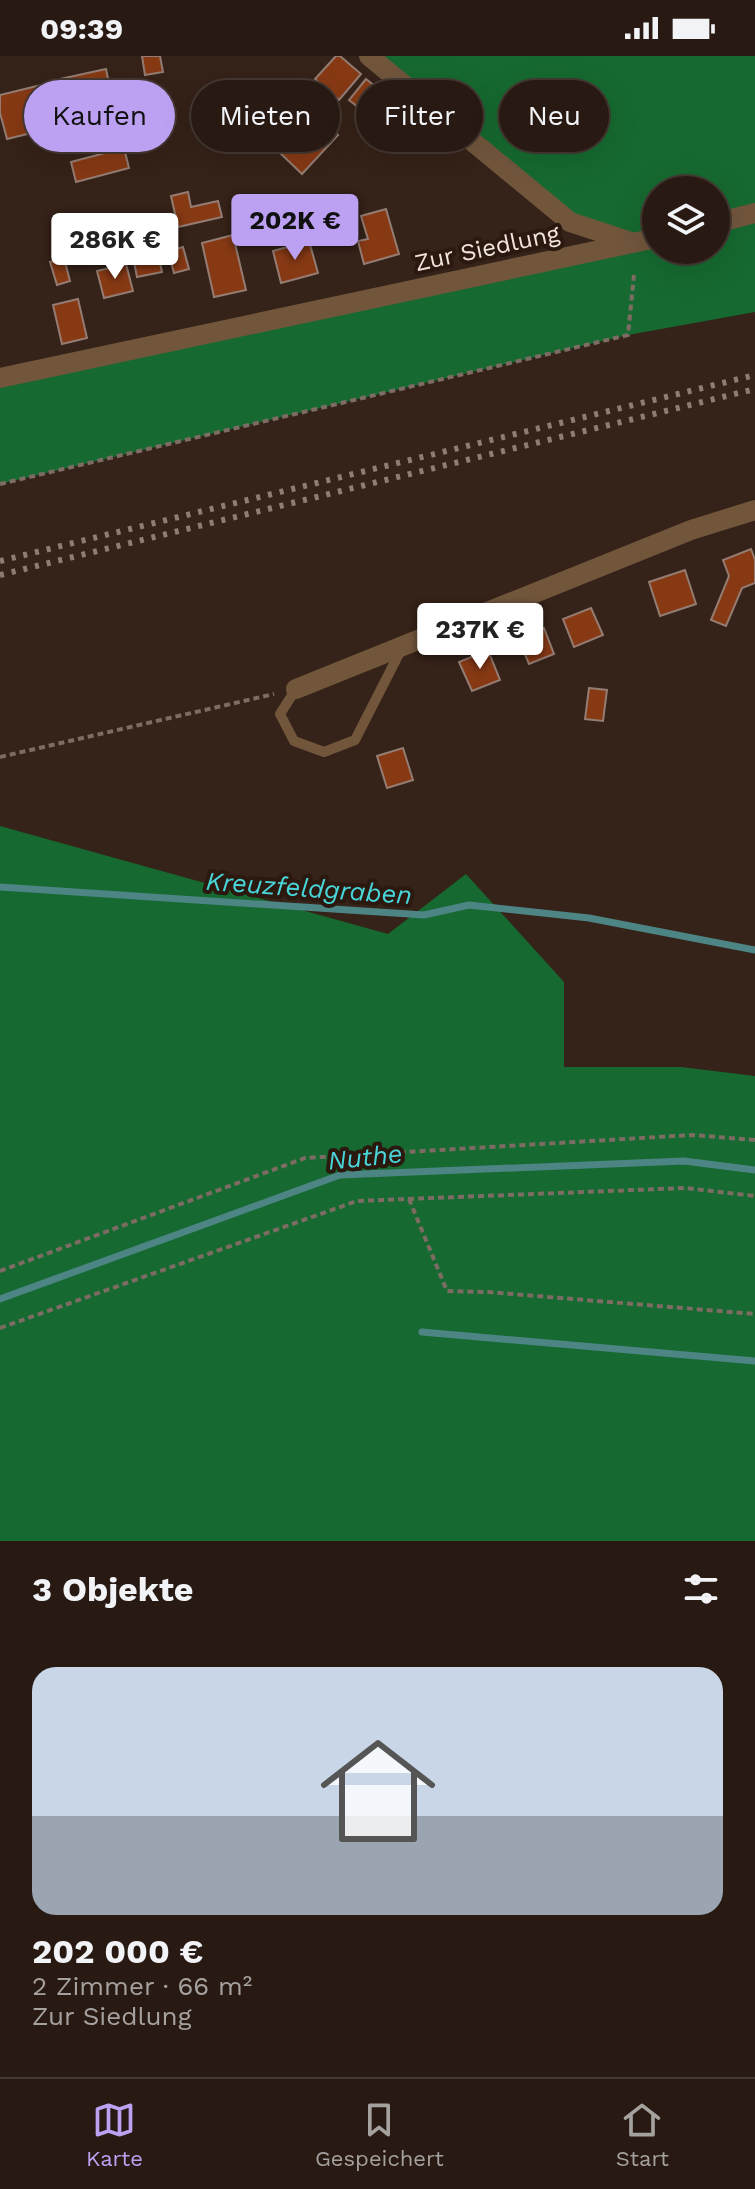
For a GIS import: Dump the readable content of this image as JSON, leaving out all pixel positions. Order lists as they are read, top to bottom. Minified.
{"streets":{"street":["Zur Siedlung"]},"water":["Kreuzfeldgraben","Nuthe"],"page":{"status":"09:39","chip":["Kaufen","Mieten","Filter","Neu"],"price":["202K €","286K €","237K €"],"heading":"3 Objekte","list":[{"name":"202 000 €","note":"2 Zimmer · 66 m² · Zur Siedlung"}],"tabs":["Karte","Gespeichert","Start"]}}
